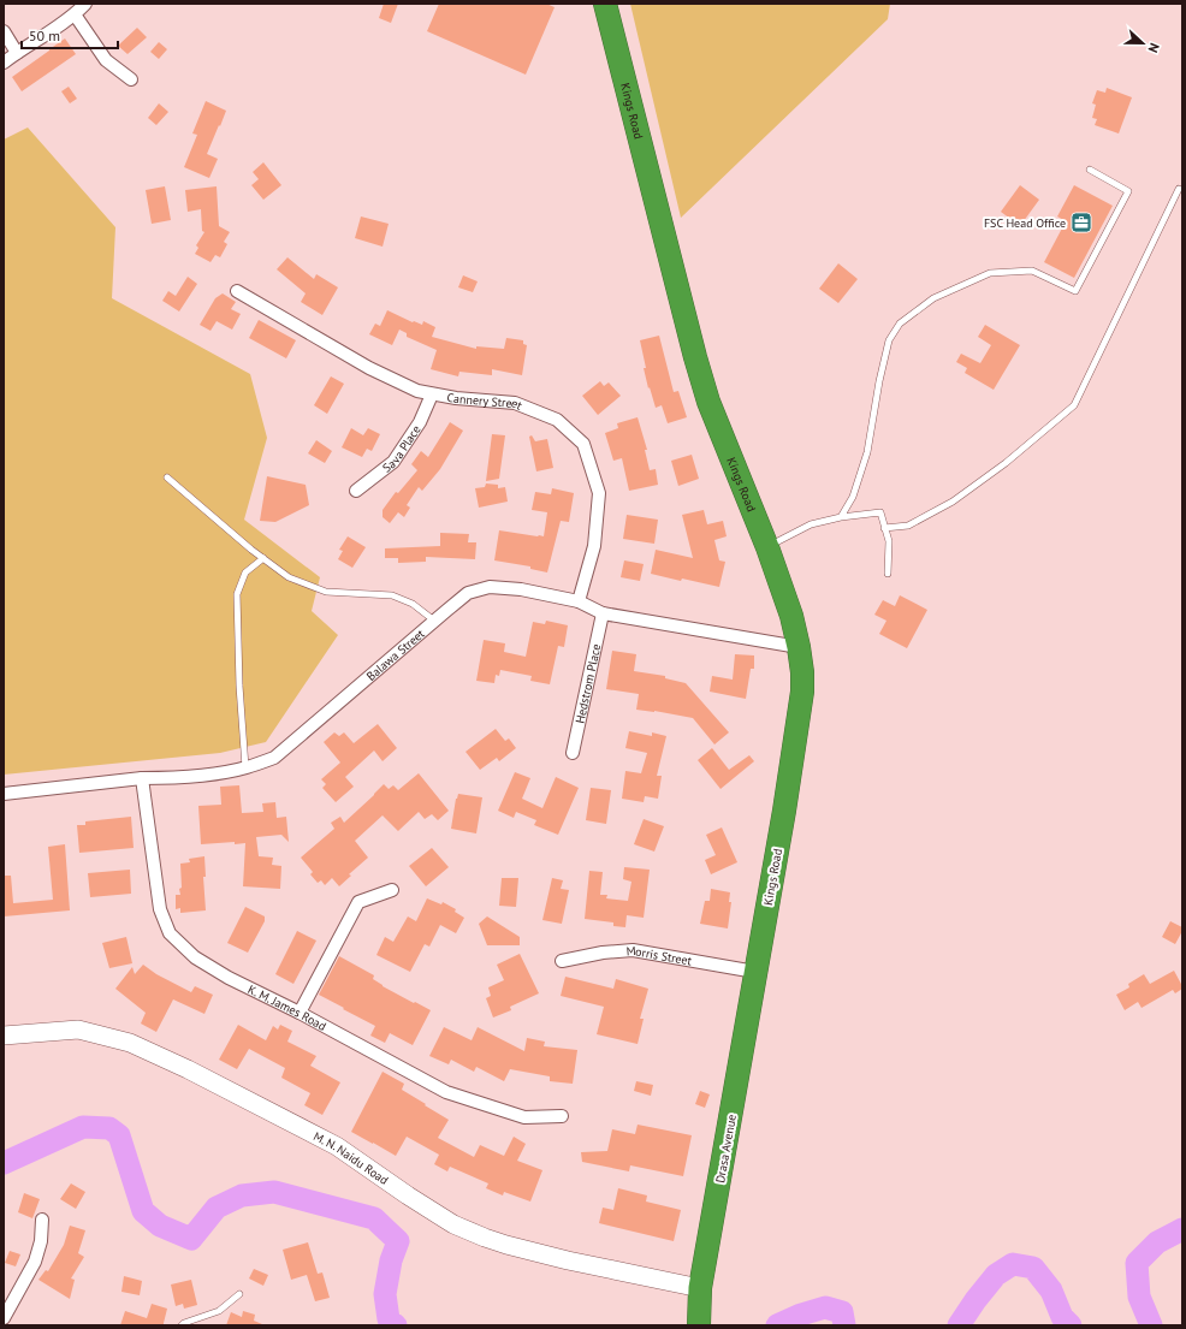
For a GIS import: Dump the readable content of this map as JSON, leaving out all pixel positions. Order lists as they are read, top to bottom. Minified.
{"streets":{"highway":["Kings Road","Drasa Avenue"],"main road":["M. N. Naidu Road"],"street":["Cannery Street","Sava Place","Balawa Street","Hedstrom Place","Morris Street","K. M. James Road"]},"crossings":[["Kings Road","Balawa Street"],["Kings Road","Morris Street"],["Kings Road","Drasa Avenue"],["Cannery Street","Sava Place"],["Cannery Street","Balawa Street"],["Balawa Street","Hedstrom Place"],["Balawa Street","K. M. James Road"],["Morris Street","Drasa Avenue"],["Drasa Avenue","M. N. Naidu Road"]],"places":{"office":["FSC Head Office"]},"scale_bar":"50 m","north":"right"}
